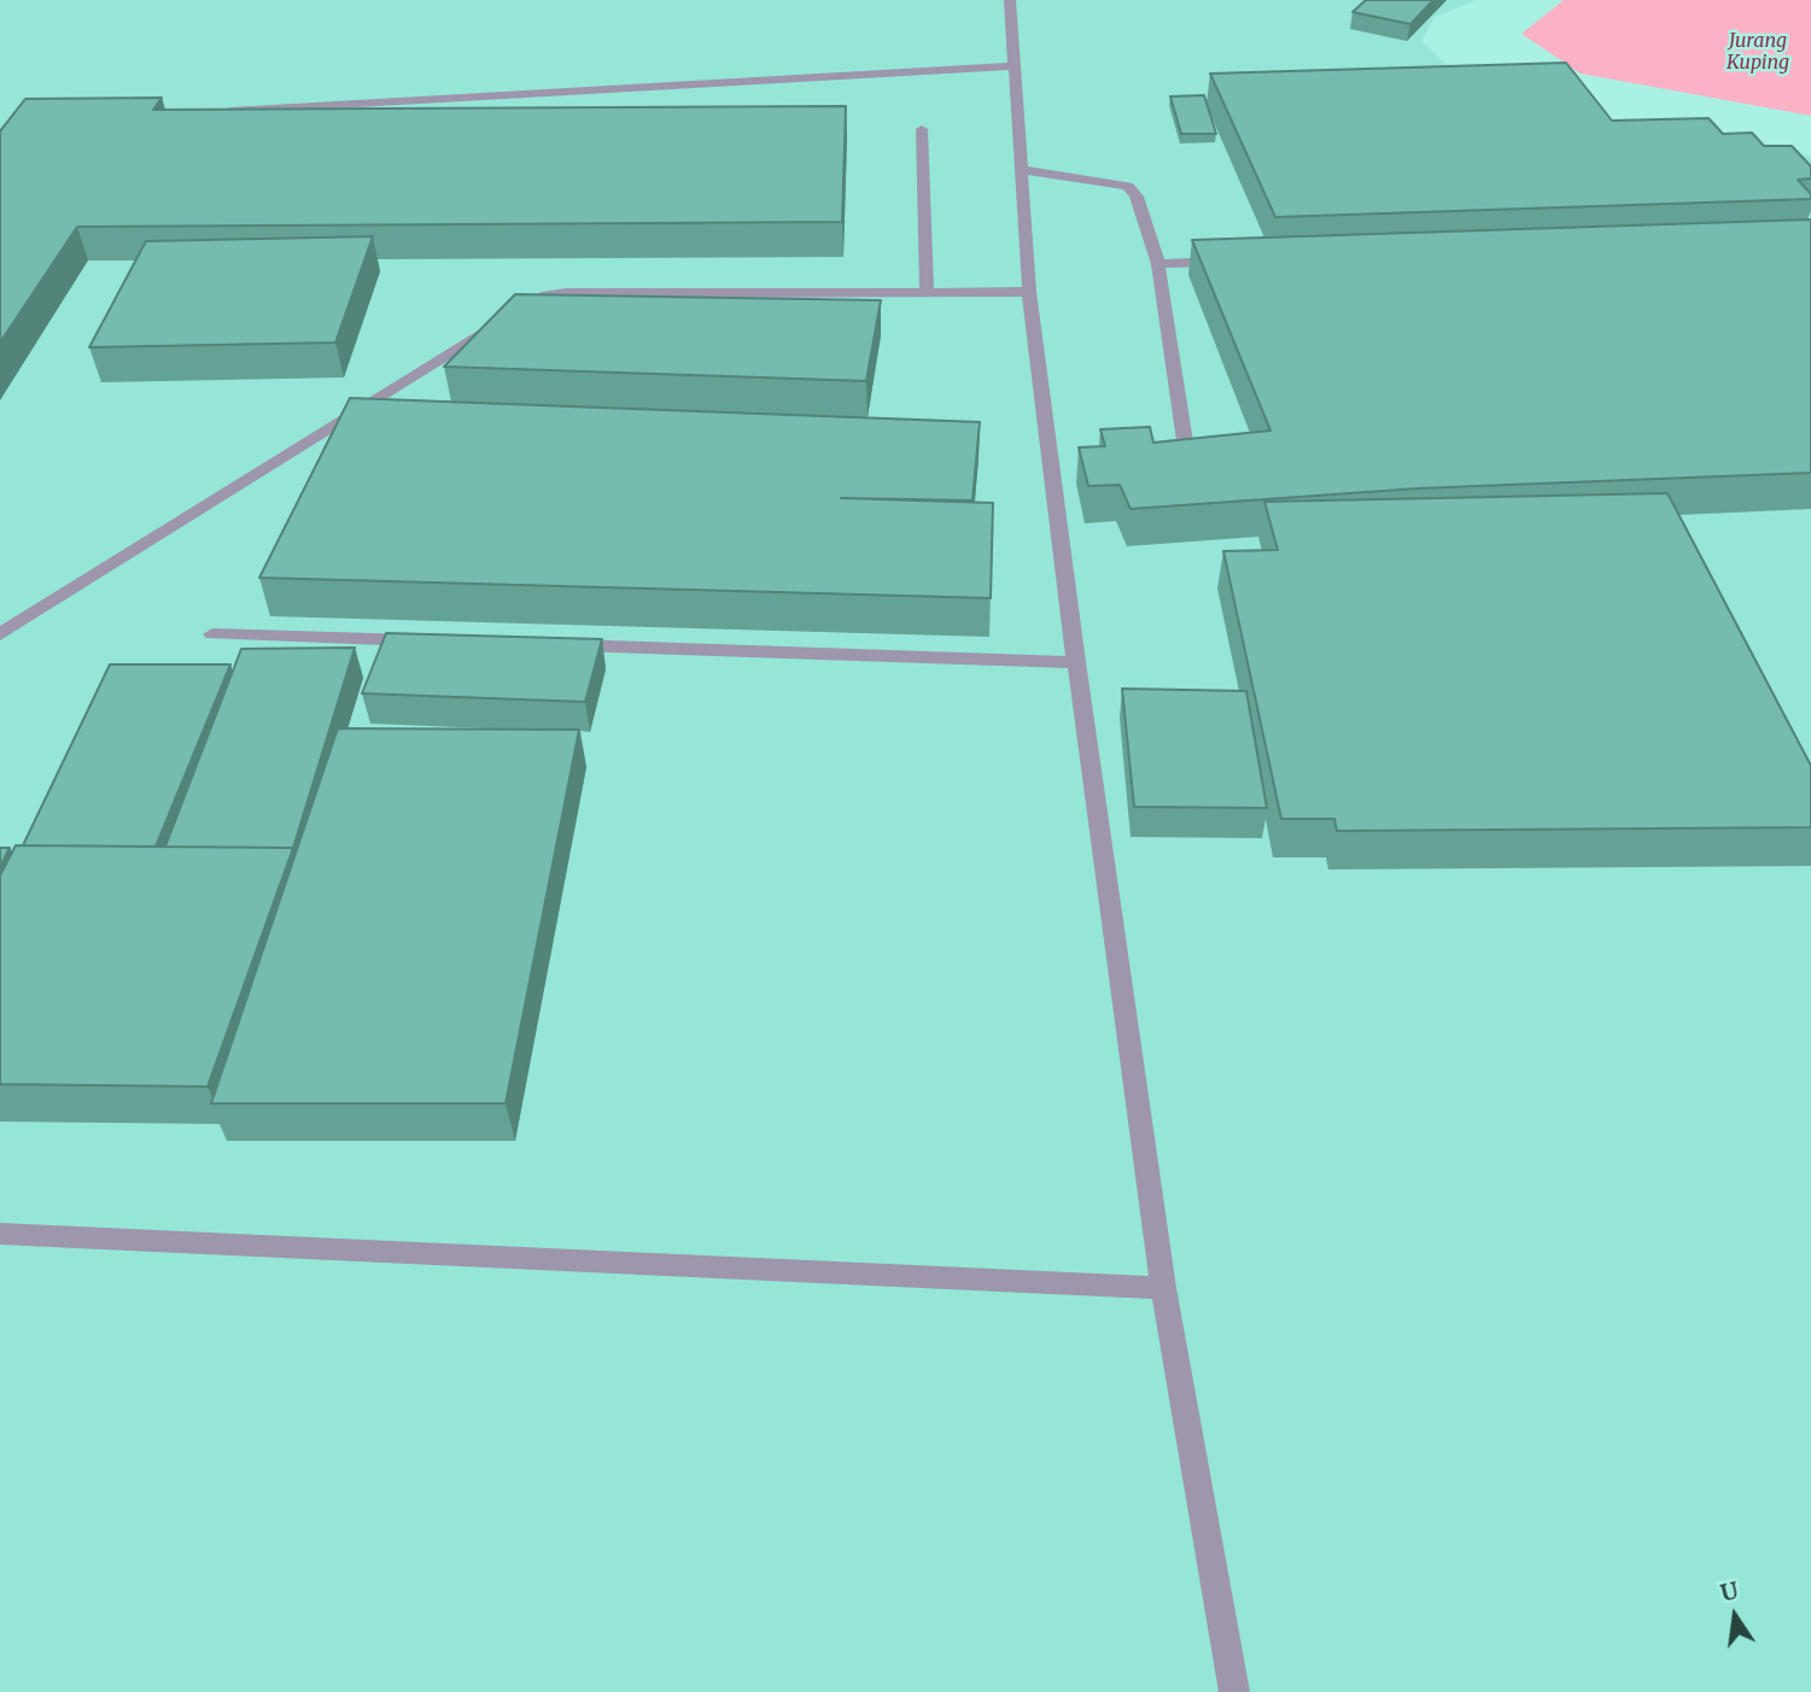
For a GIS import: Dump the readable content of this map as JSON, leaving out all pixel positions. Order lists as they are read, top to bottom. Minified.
{"water":["Jurang Kuping"],"north":"top"}
